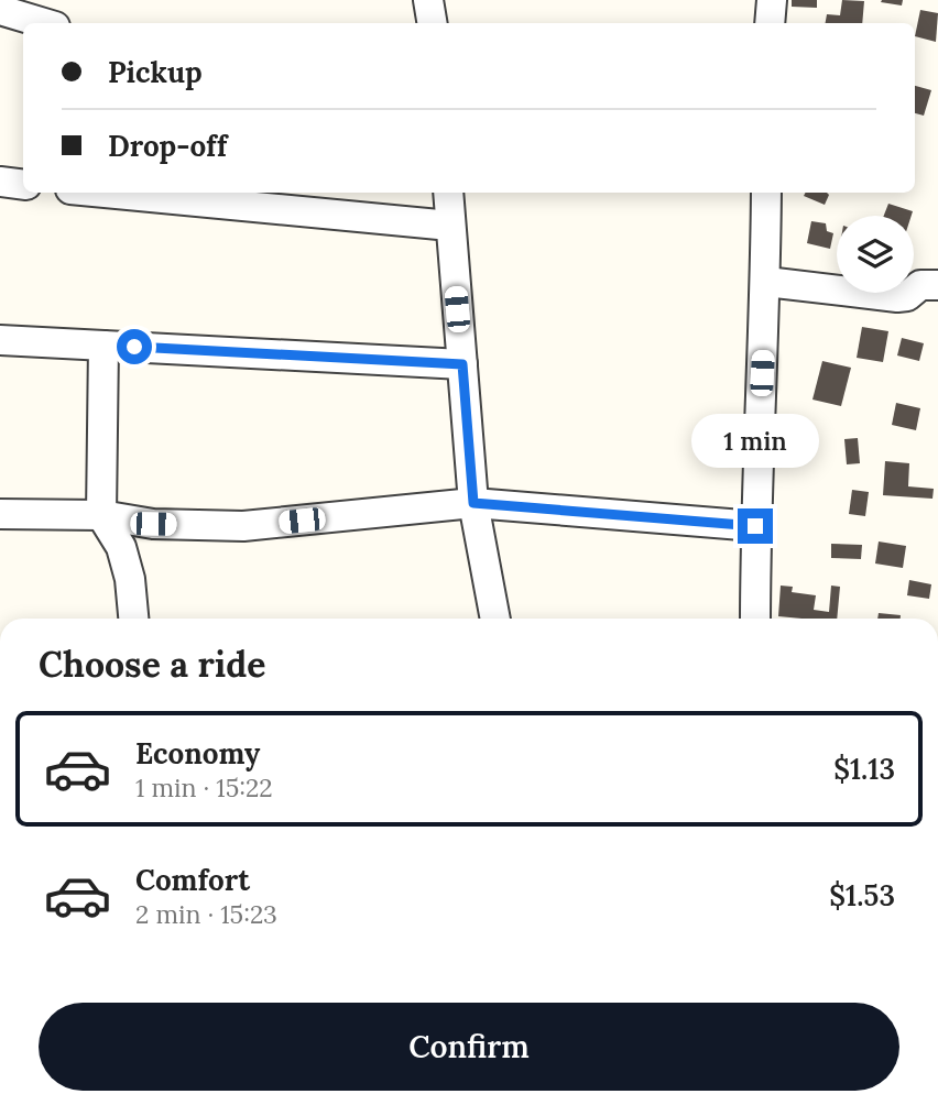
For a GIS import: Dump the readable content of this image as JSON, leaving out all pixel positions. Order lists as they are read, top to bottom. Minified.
{"page":{"banner":["Pickup","Drop-off"],"bubble":"1 min","heading":"Choose a ride","list":[{"name":"Economy","note":"1 min · 15:22","value":"$1.13"},{"name":"Comfort","note":"2 min · 15:23","value":"$1.53"}],"buttons":"Confirm"}}
